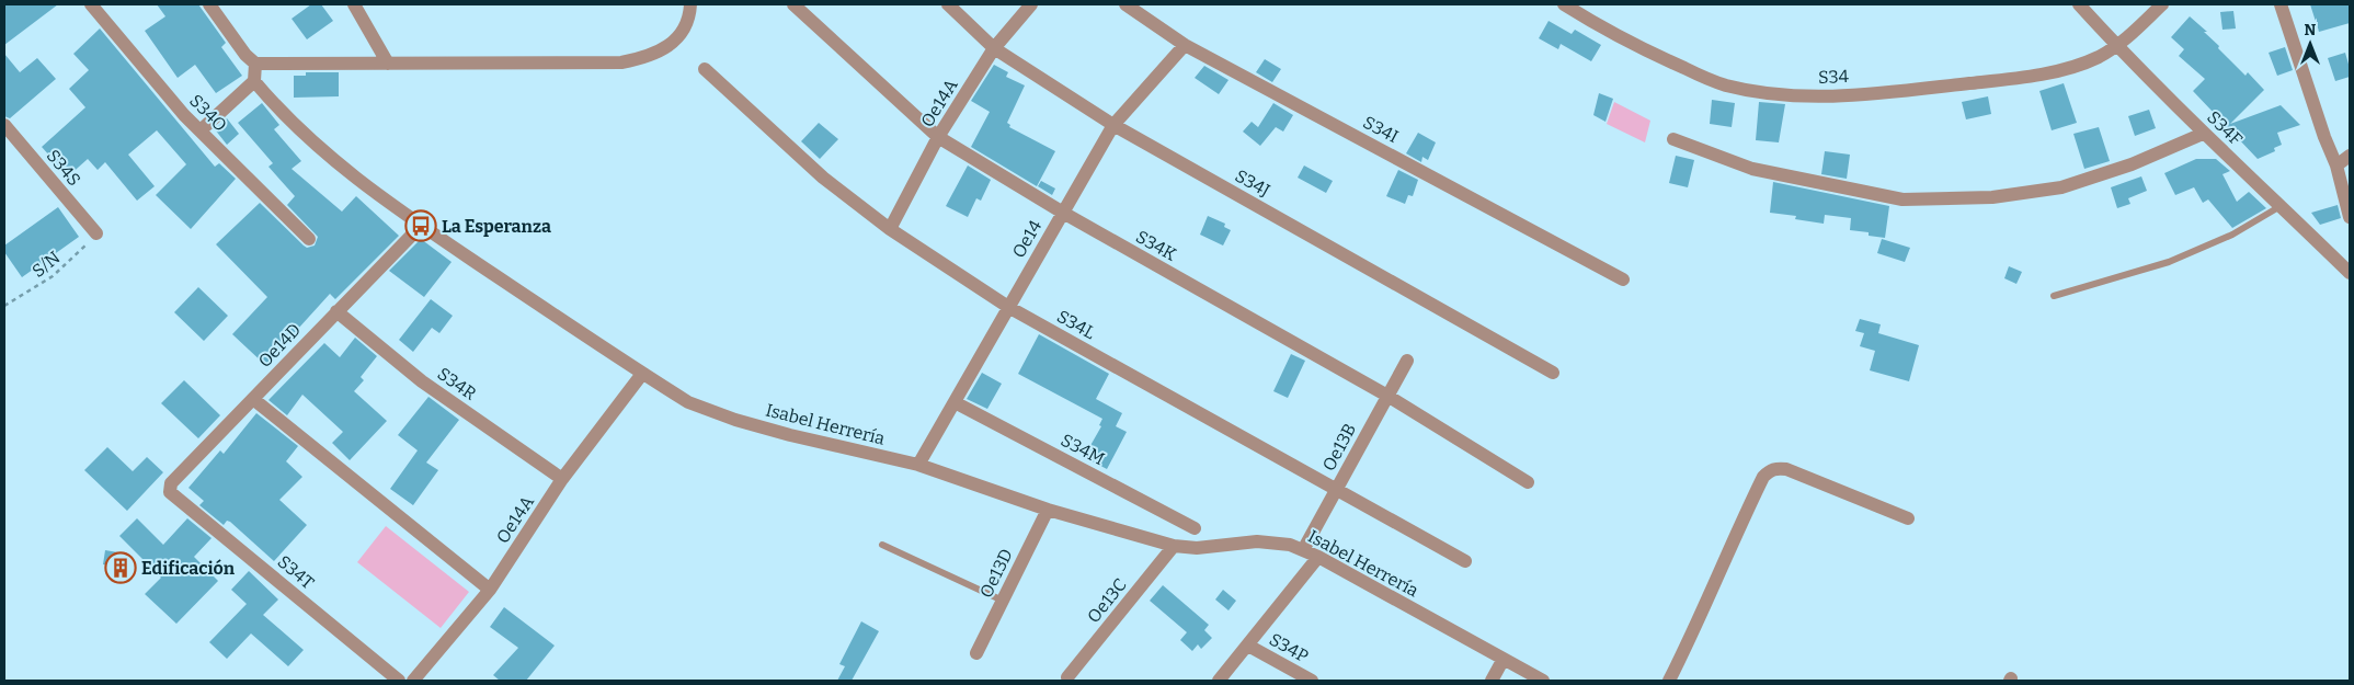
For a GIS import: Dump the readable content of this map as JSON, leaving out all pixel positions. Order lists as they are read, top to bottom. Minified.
{"streets":{"street":["S34","Oe14A","S34O","S34F","S34I","S34S","S34J","Oe14","S34K","S34L","Oe14D","S34R","Isabel Herrería","Oe13B","S34M","S34T","Oe13D","Oe13C","S34P"],"path":["S/N"]},"crossings":[["S34","S34F"],["Oe14A","S34J"],["Oe14A","S34K"],["Oe14A","S34L"],["Oe14A","S34R"],["Oe14A","Isabel Herrería"],["S34I","Oe14"],["S34S","S/N"],["S34J","Oe14"],["Oe14","S34K"],["Oe14","S34L"],["Oe14","Isabel Herrería"],["Oe14","S34M"],["S34K","Oe13B"],["S34L","Oe13B"],["Oe14D","S34R"],["Oe14D","Isabel Herrería"],["Oe14D","S34T"],["Isabel Herrería","Oe13B"],["Isabel Herrería","Oe13D"],["Isabel Herrería","Oe13C"]],"places":{"bus stop":["La Esperanza"],"building":["Edificación"]},"north":"top"}
